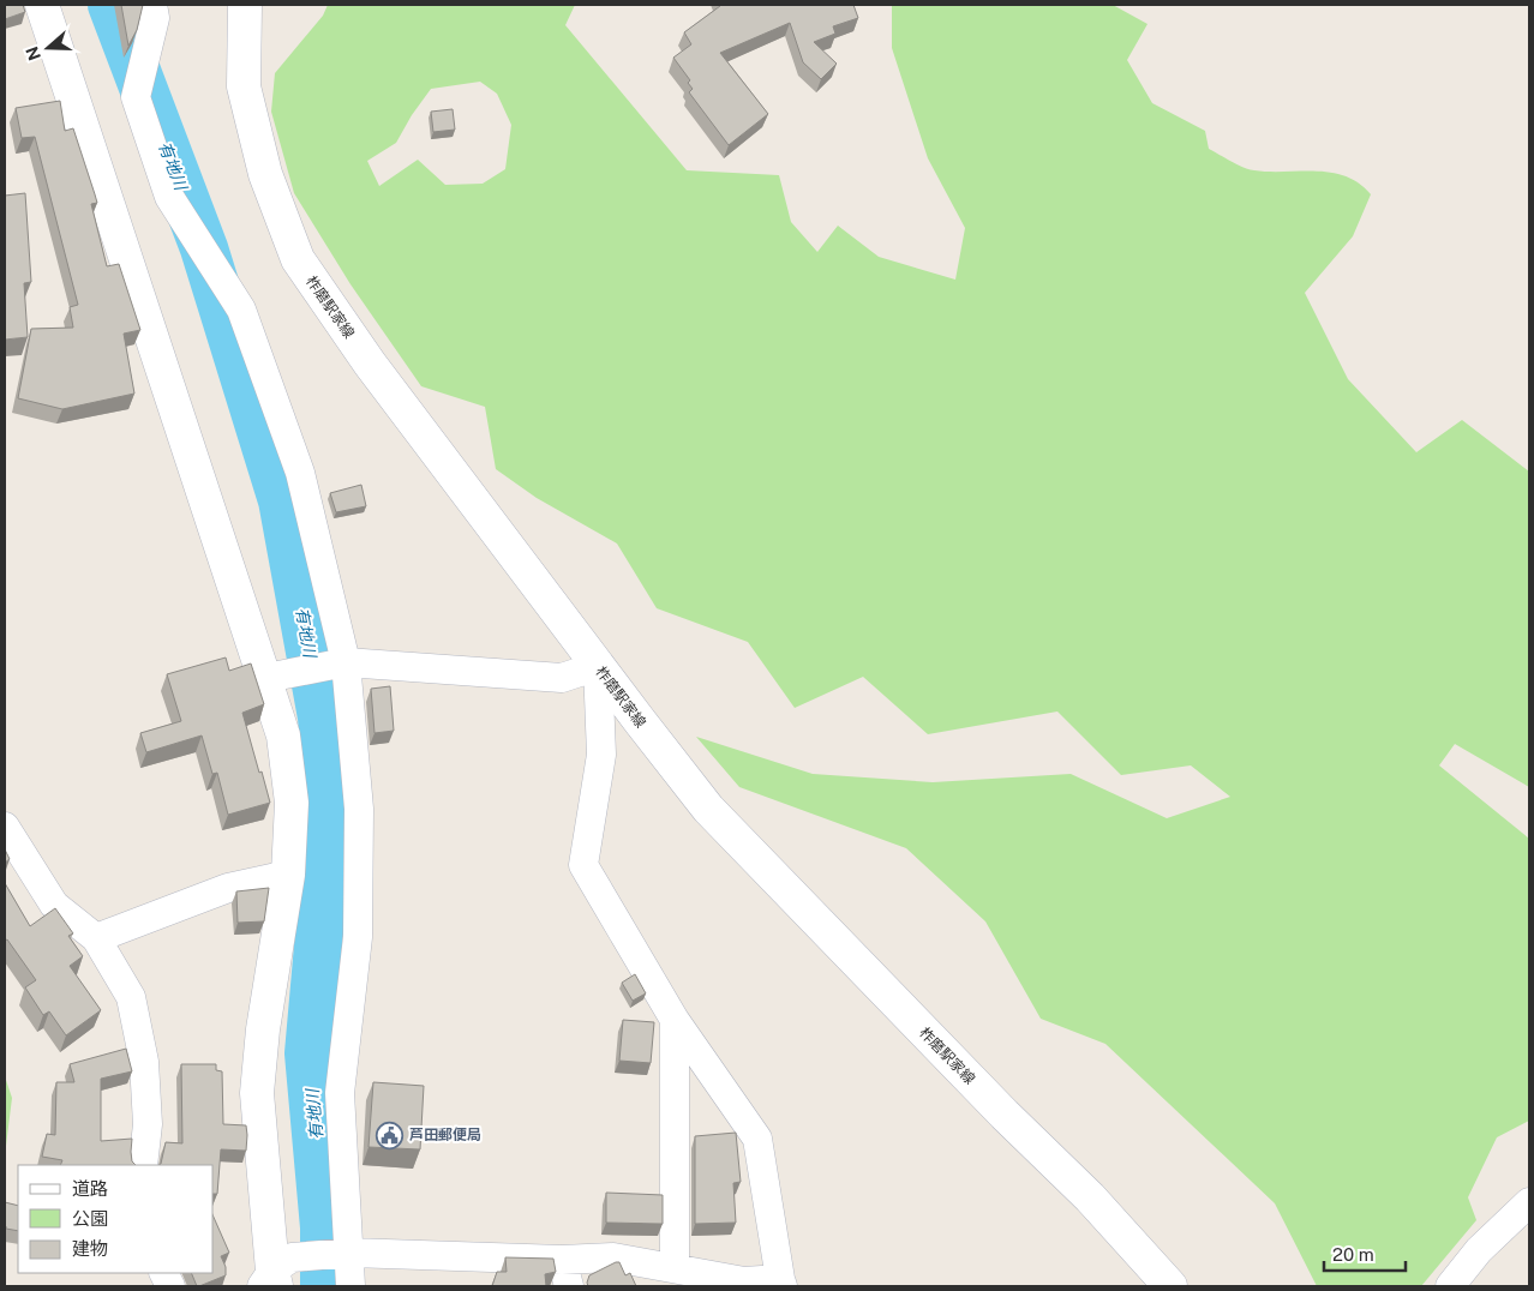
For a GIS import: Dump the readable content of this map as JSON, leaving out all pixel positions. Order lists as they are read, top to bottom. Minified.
{"streets":{"main road":["柞磨駅家線"]},"water":["有地川"],"places":{"public building":["芦田郵便局"]},"legend":["道路","公園","建物"],"scale_bar":"20 m","north":"left"}
